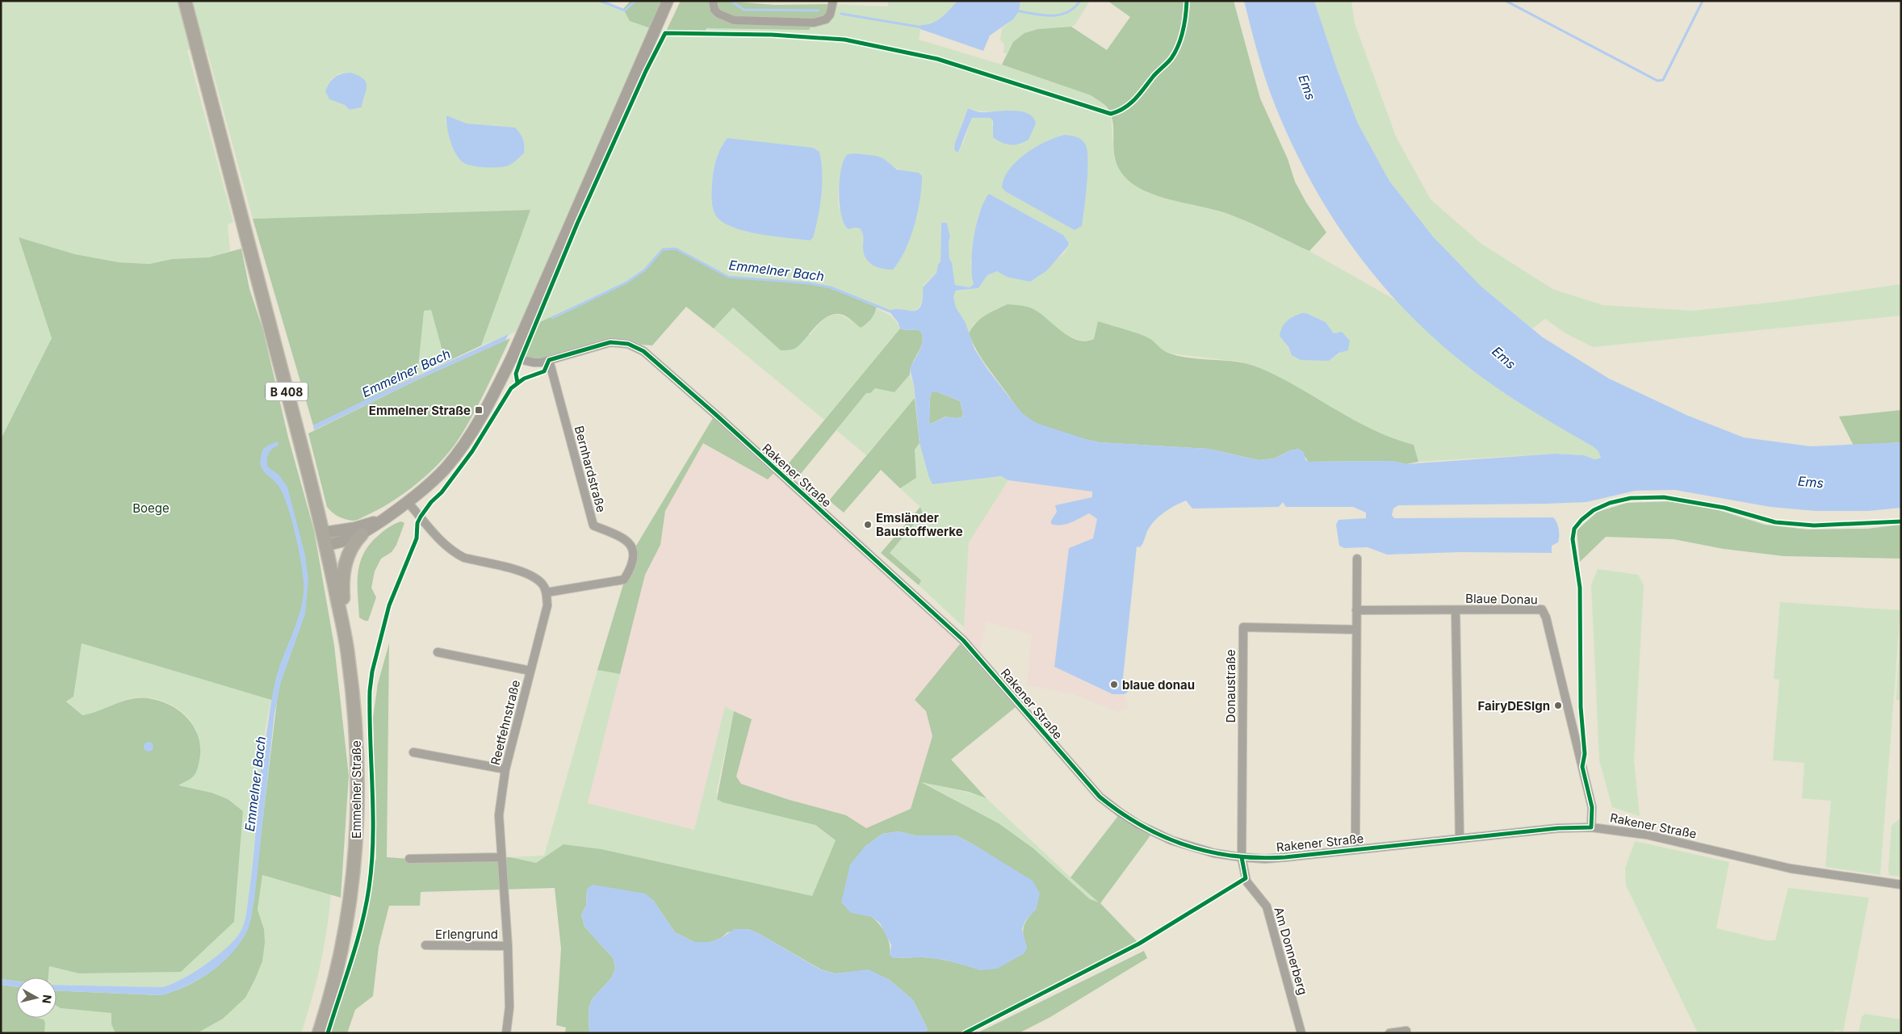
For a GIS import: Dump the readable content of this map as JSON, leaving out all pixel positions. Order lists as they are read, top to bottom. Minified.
{"streets":{"main road":["B 408","Emmelner Straße"],"street":["Bernhardstraße","Rakener Straße","Blaue Donau","Donaustraße","Reetfehnstraße","Erlengrund","Am Donnerberg"]},"crossings":[["B 408","Emmelner Straße"],["Bernhardstraße","Rakener Straße"],["Bernhardstraße","Reetfehnstraße"],["Rakener Straße","Blaue Donau"],["Rakener Straße","Donaustraße"],["Rakener Straße","Am Donnerberg"],["Donaustraße","Am Donnerberg"],["Reetfehnstraße","Erlengrund"]],"water":["Ems","Emmelner Bach"],"parks":["Boege"],"places":{"transit":["Emmelner Straße"],"other":["Emsländer Baustoffwerke","blaue donau","FairyDESIgn"]},"north":"right"}
